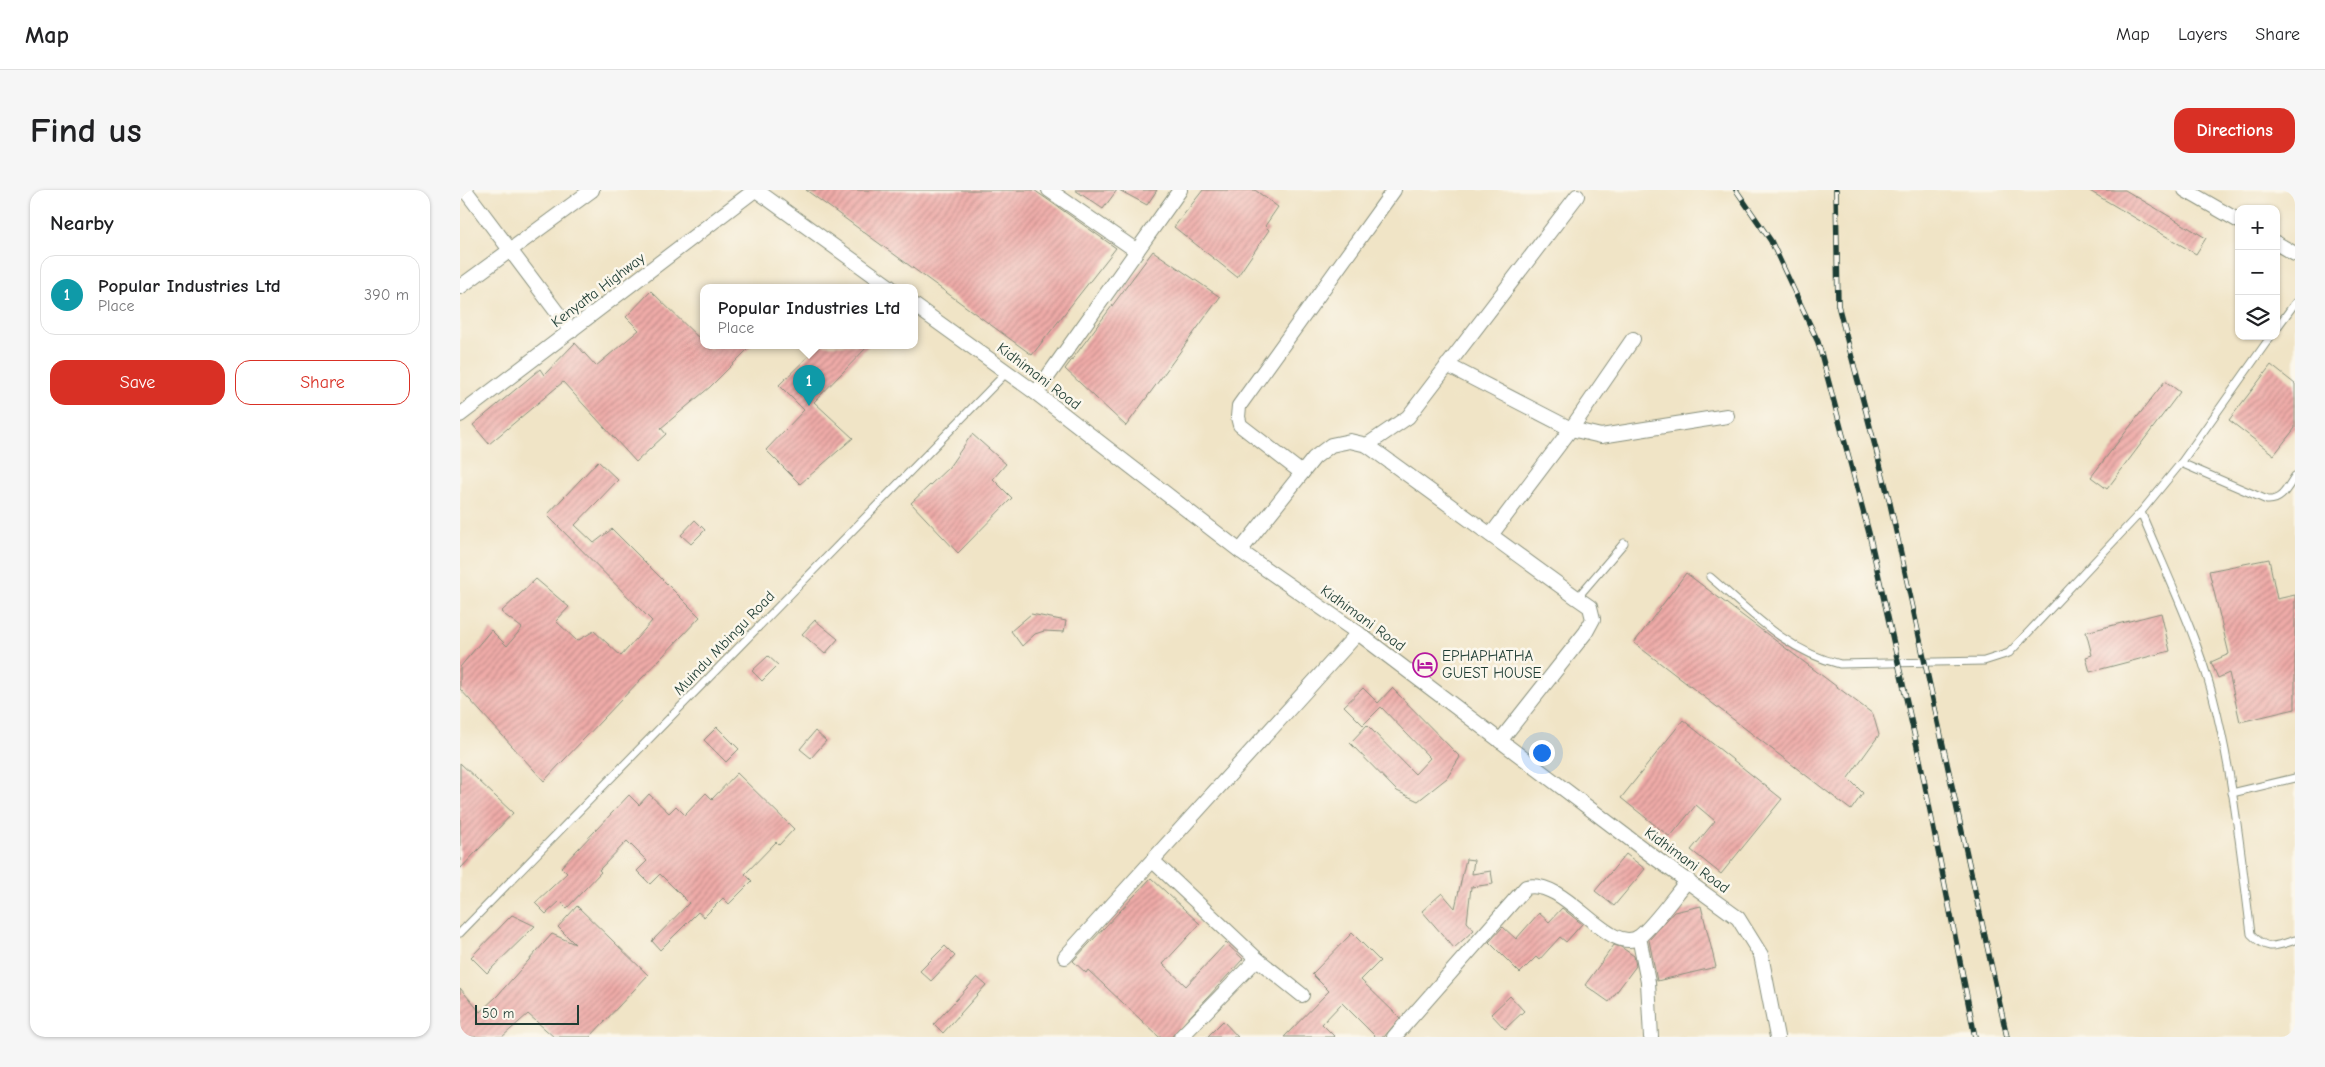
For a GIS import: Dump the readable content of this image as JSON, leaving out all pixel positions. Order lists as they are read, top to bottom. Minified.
{"streets":{"street":["Kenyatta Highway","Kidhimani Road"],"lane":["Muindu Mbingu Road"]},"crossings":[["Kidhimani Road","Muindu Mbingu Road"]],"places":{"hotel":["EPHAPHATHA GUEST HOUSE"]},"scale_bar":"50 m","page":{"header":"Map","nav":["Map","Layers","Share"],"buttons":["Directions",["Save","Share"]],"title":"Find us","heading":"Nearby","map_buttons":["+","−"],"list":[{"mark":"1","name":"Popular Industries Ltd","note":"Place","value":"390 m"}],"popup":["Popular Industries Ltd","Place"],"pins":"1","scale":"50 m"}}
